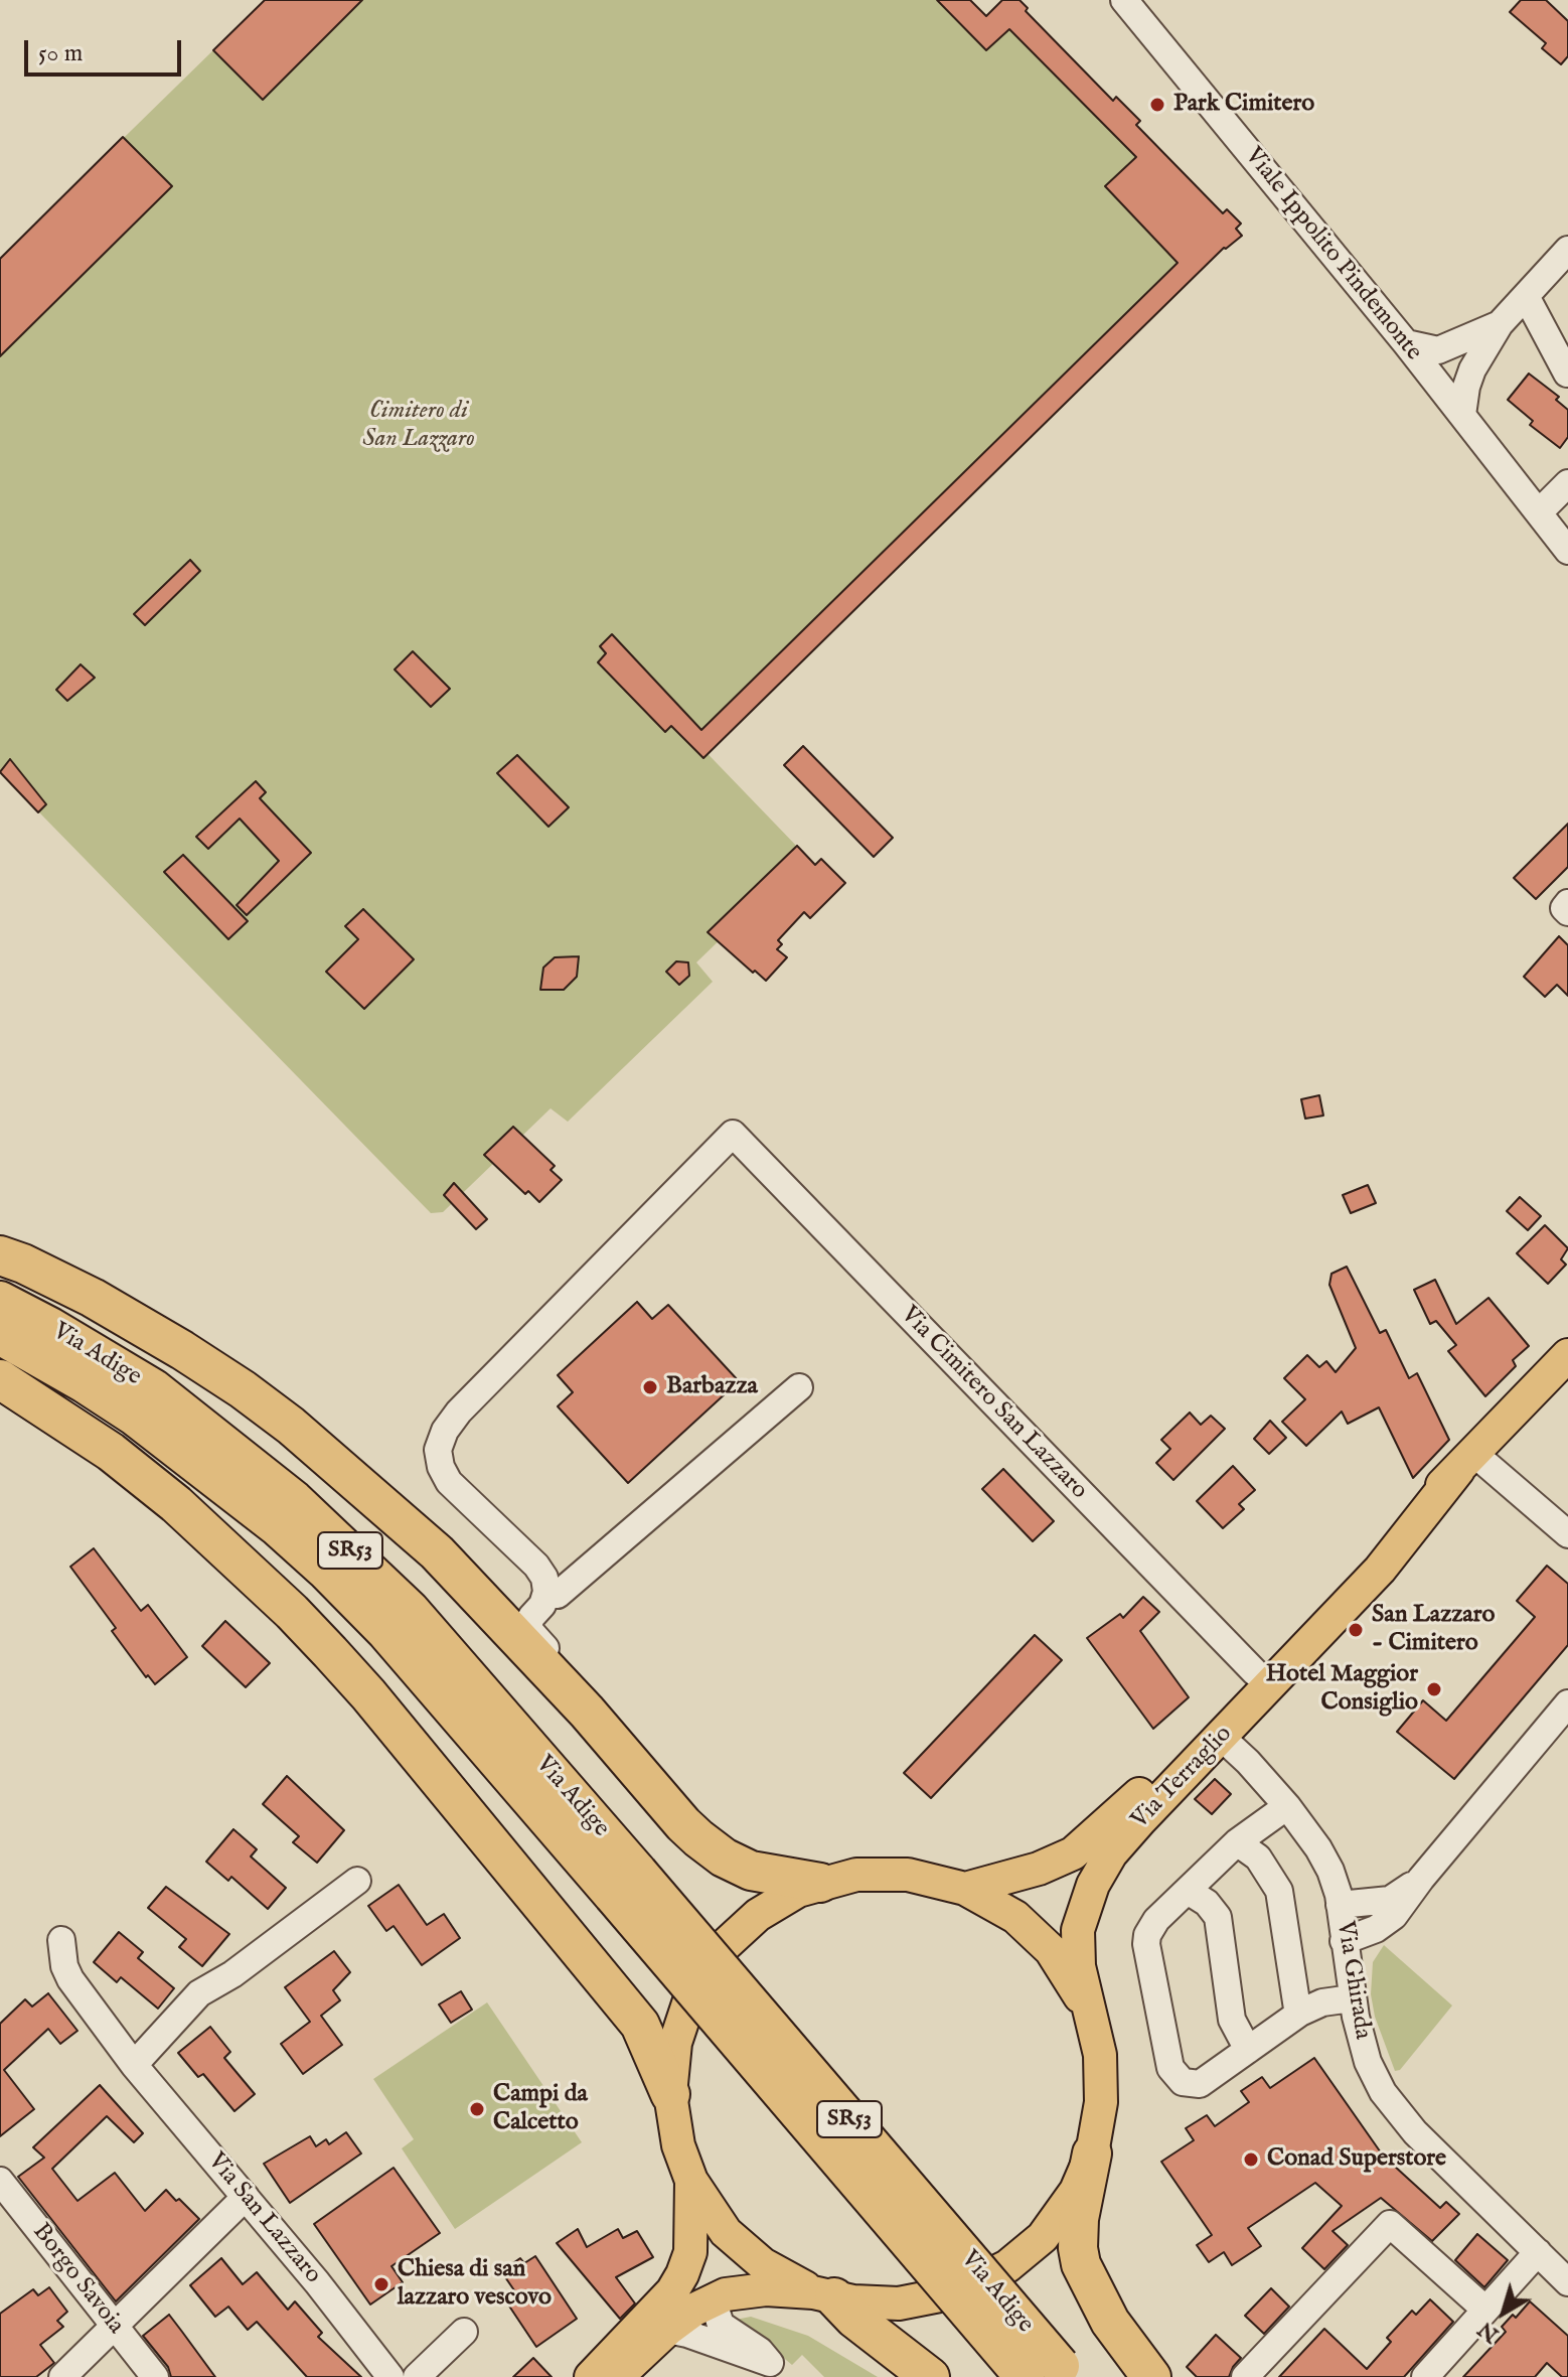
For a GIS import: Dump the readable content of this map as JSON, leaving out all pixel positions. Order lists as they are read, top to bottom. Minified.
{"streets":{"highway":["Via Adige","SR53"],"main road":["Via Terraglio"],"street":["Viale Ippolito Pindemonte","Via Cimitero San Lazzaro","Via Ghirada","Via San Lazzaro","Borgo Savoia"]},"crossings":[["Via Cimitero San Lazzaro","Via Terraglio"],["Via Terraglio","Via Ghirada"]],"parks":["Cimitero di San Lazzaro"],"places":["Park Cimitero","Barbazza","San Lazzaro - Cimitero","Hotel Maggior Consiglio","Campi da Calcetto","Conad Superstore","Chiesa di san lazzaro vescovo"],"scale_bar":"50 m","north":"bottom left"}
